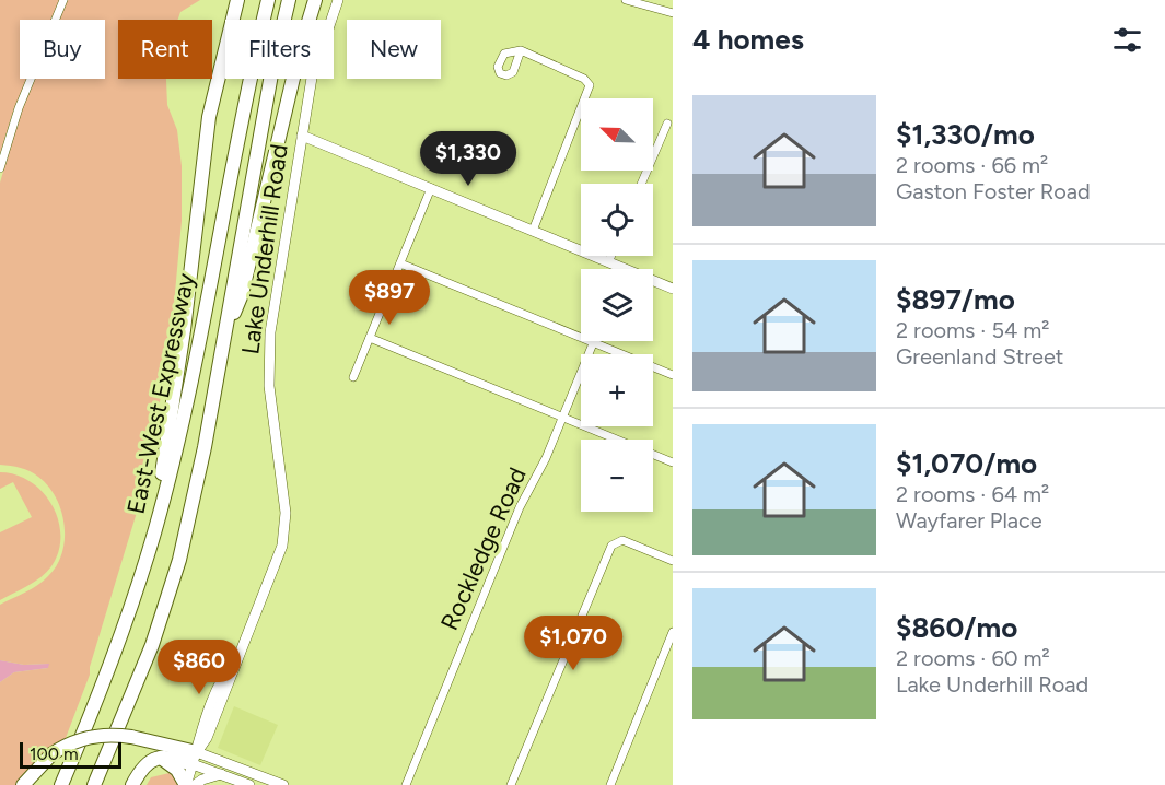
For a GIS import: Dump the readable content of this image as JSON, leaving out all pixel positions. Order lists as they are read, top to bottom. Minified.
{"streets":{"highway":["East-West Expressway"],"main road":["Lake Underhill Road"],"street":["Rockledge Road"]},"scale_bar":"100 m","north":"top left","page":{"heading":"4 homes","chip":["Buy","Rent","Filters","New"],"list":[{"name":"$1,330/mo","note":"2 rooms · 66 m² · Gaston Foster Road"},{"name":"$897/mo","note":"2 rooms · 54 m² · Greenland Street"},{"name":"$1,070/mo","note":"2 rooms · 64 m² · Wayfarer Place"},{"name":"$860/mo","note":"2 rooms · 60 m² · Lake Underhill Road"}],"map_buttons":["+","−"],"price":["$1,330","$897","$1,070","$860"],"scale":"100 m"}}
